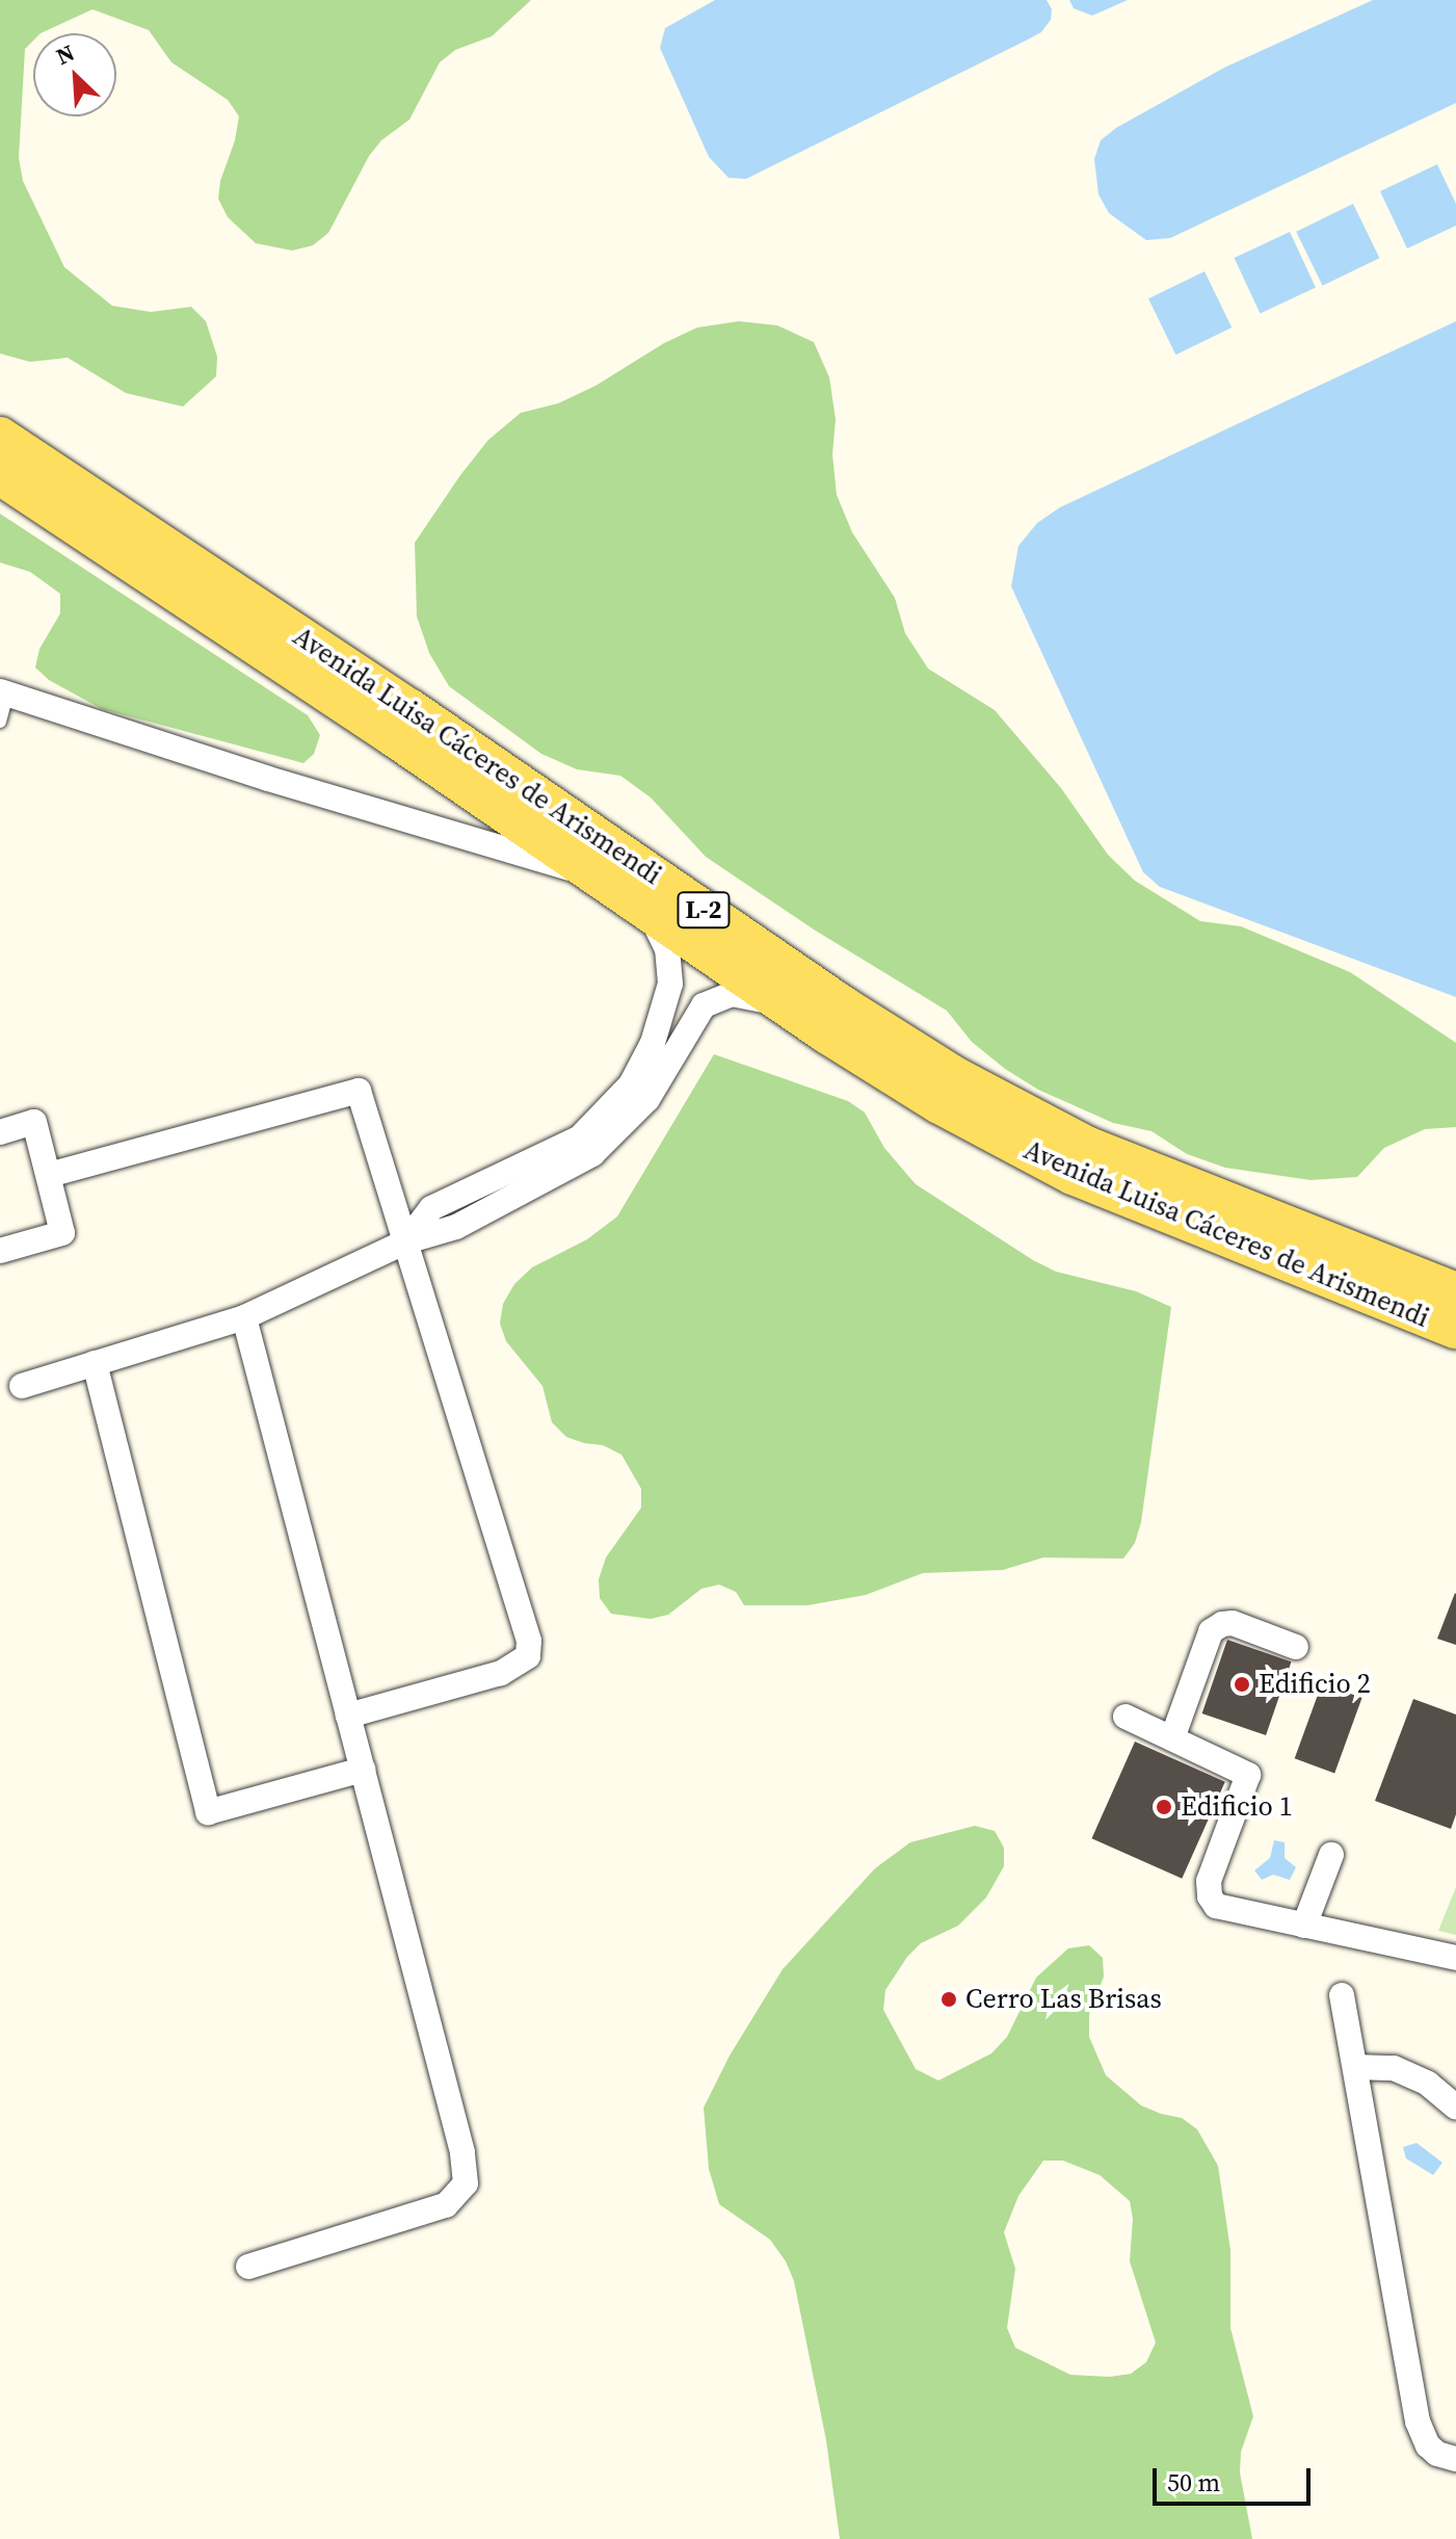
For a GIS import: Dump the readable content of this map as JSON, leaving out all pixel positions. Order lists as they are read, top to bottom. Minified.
{"streets":{"main road":["Avenida Luisa Cáceres de Arismendi","L-2"]},"crossings":[["Avenida Luisa Cáceres de Arismendi","L-2"]],"places":["Edificio 2","Edificio 1","Cerro Las Brisas"],"scale_bar":"50 m","north":"top left"}
